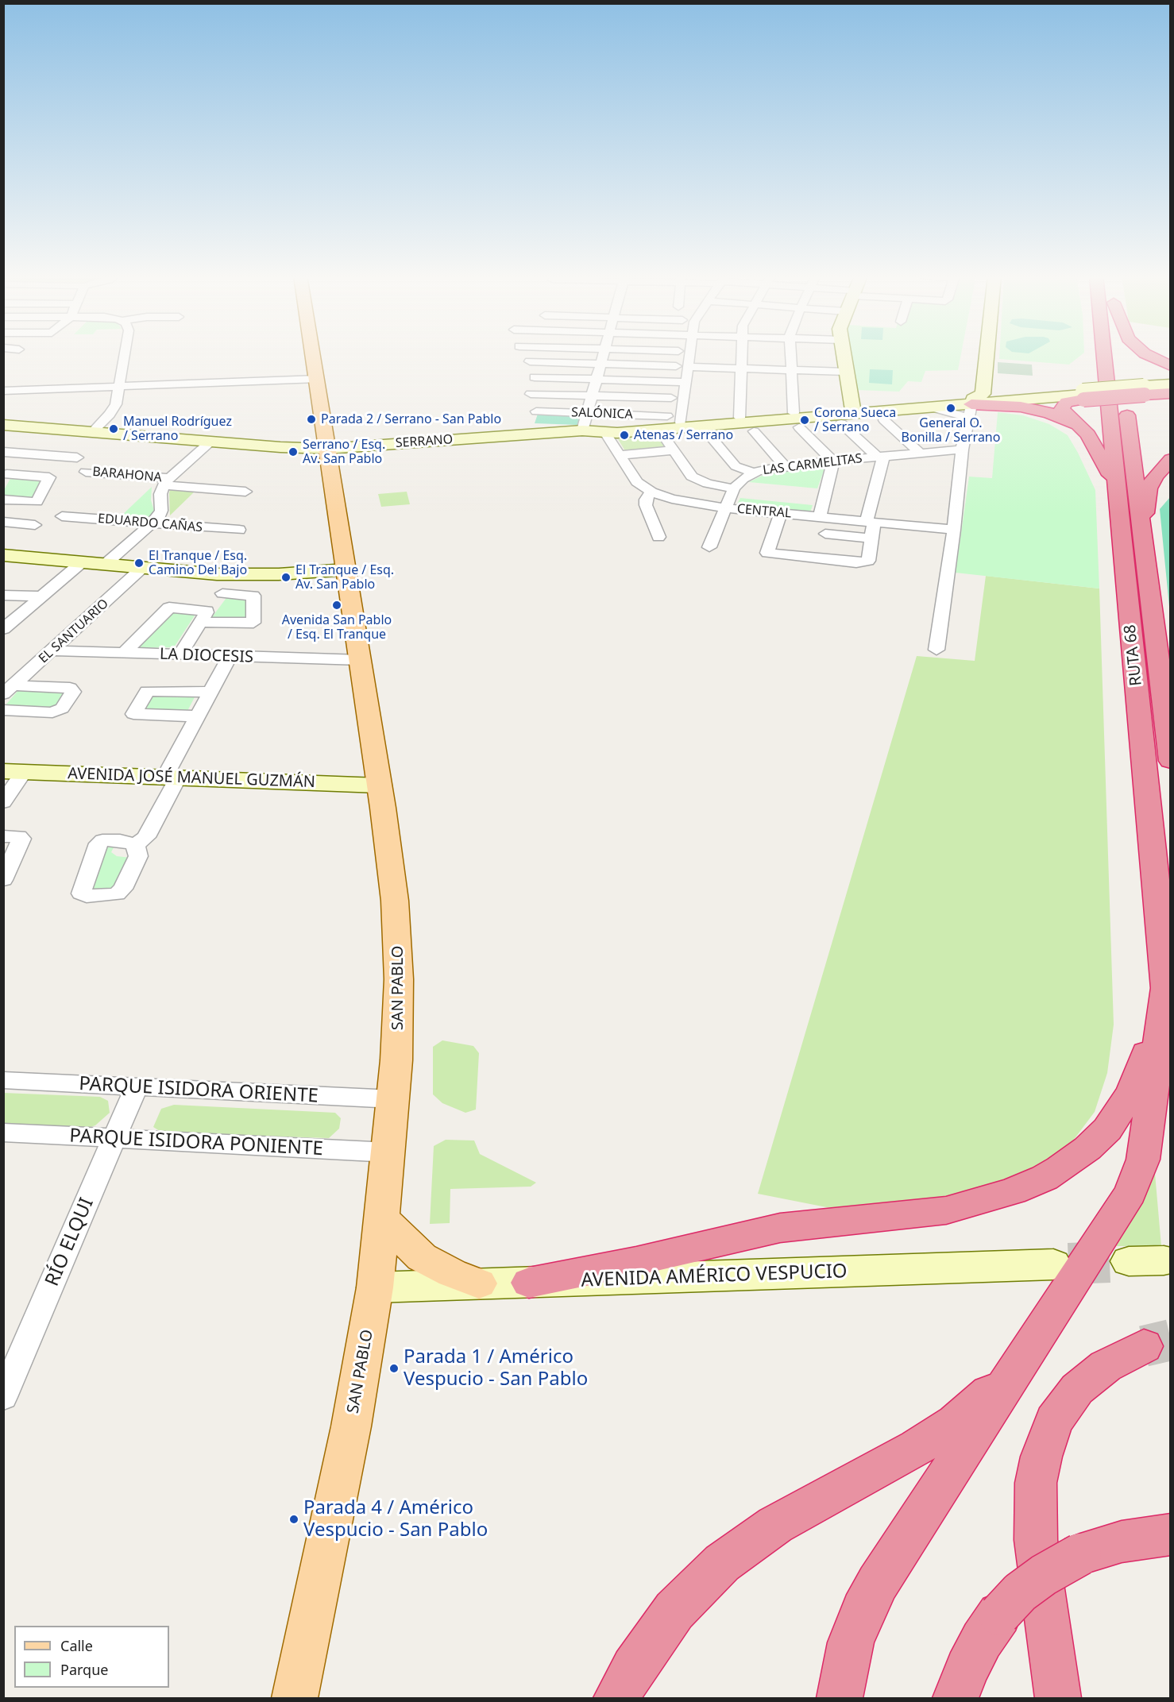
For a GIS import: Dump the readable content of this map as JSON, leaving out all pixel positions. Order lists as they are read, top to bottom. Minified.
{"streets":{"highway":["RUTA 68"],"main road":["SERRANO","AVENIDA JOSÉ MANUEL GUZMÁN","SAN PABLO","AVENIDA AMÉRICO VESPUCIO"],"street":["SALÓNICA","LAS CARMELITAS","BARAHONA","CENTRAL","EDUARDO CAÑAS","EL SANTUARIO","LA DIOCESIS","PARQUE ISIDORA ORIENTE","PARQUE ISIDORA PONIENTE","RÍO ELQUI"]},"crossings":[["SALÓNICA","SERRANO"],["SERRANO","CENTRAL"],["SERRANO","SAN PABLO"],["LAS CARMELITAS","CENTRAL"],["EL SANTUARIO","LA DIOCESIS"],["LA DIOCESIS","SAN PABLO"],["AVENIDA JOSÉ MANUEL GUZMÁN","SAN PABLO"],["SAN PABLO","PARQUE ISIDORA ORIENTE"],["SAN PABLO","PARQUE ISIDORA PONIENTE"],["SAN PABLO","AVENIDA AMÉRICO VESPUCIO"],["PARQUE ISIDORA ORIENTE","RÍO ELQUI"],["PARQUE ISIDORA PONIENTE","RÍO ELQUI"]],"places":["General O. Bonilla / Serrano","Parada 2 / Serrano - San Pablo","Corona Sueca / Serrano","Manuel Rodríguez / Serrano","Atenas / Serrano","Serrano / Esq. Av. San Pablo","El Tranque / Esq. Camino Del Bajo","El Tranque / Esq. Av. San Pablo","Avenida San Pablo / Esq. El Tranque","Parada 1 / Américo Vespucio - San Pablo","Parada 4 / Américo Vespucio - San Pablo"],"legend":["Calle","Parque"]}
